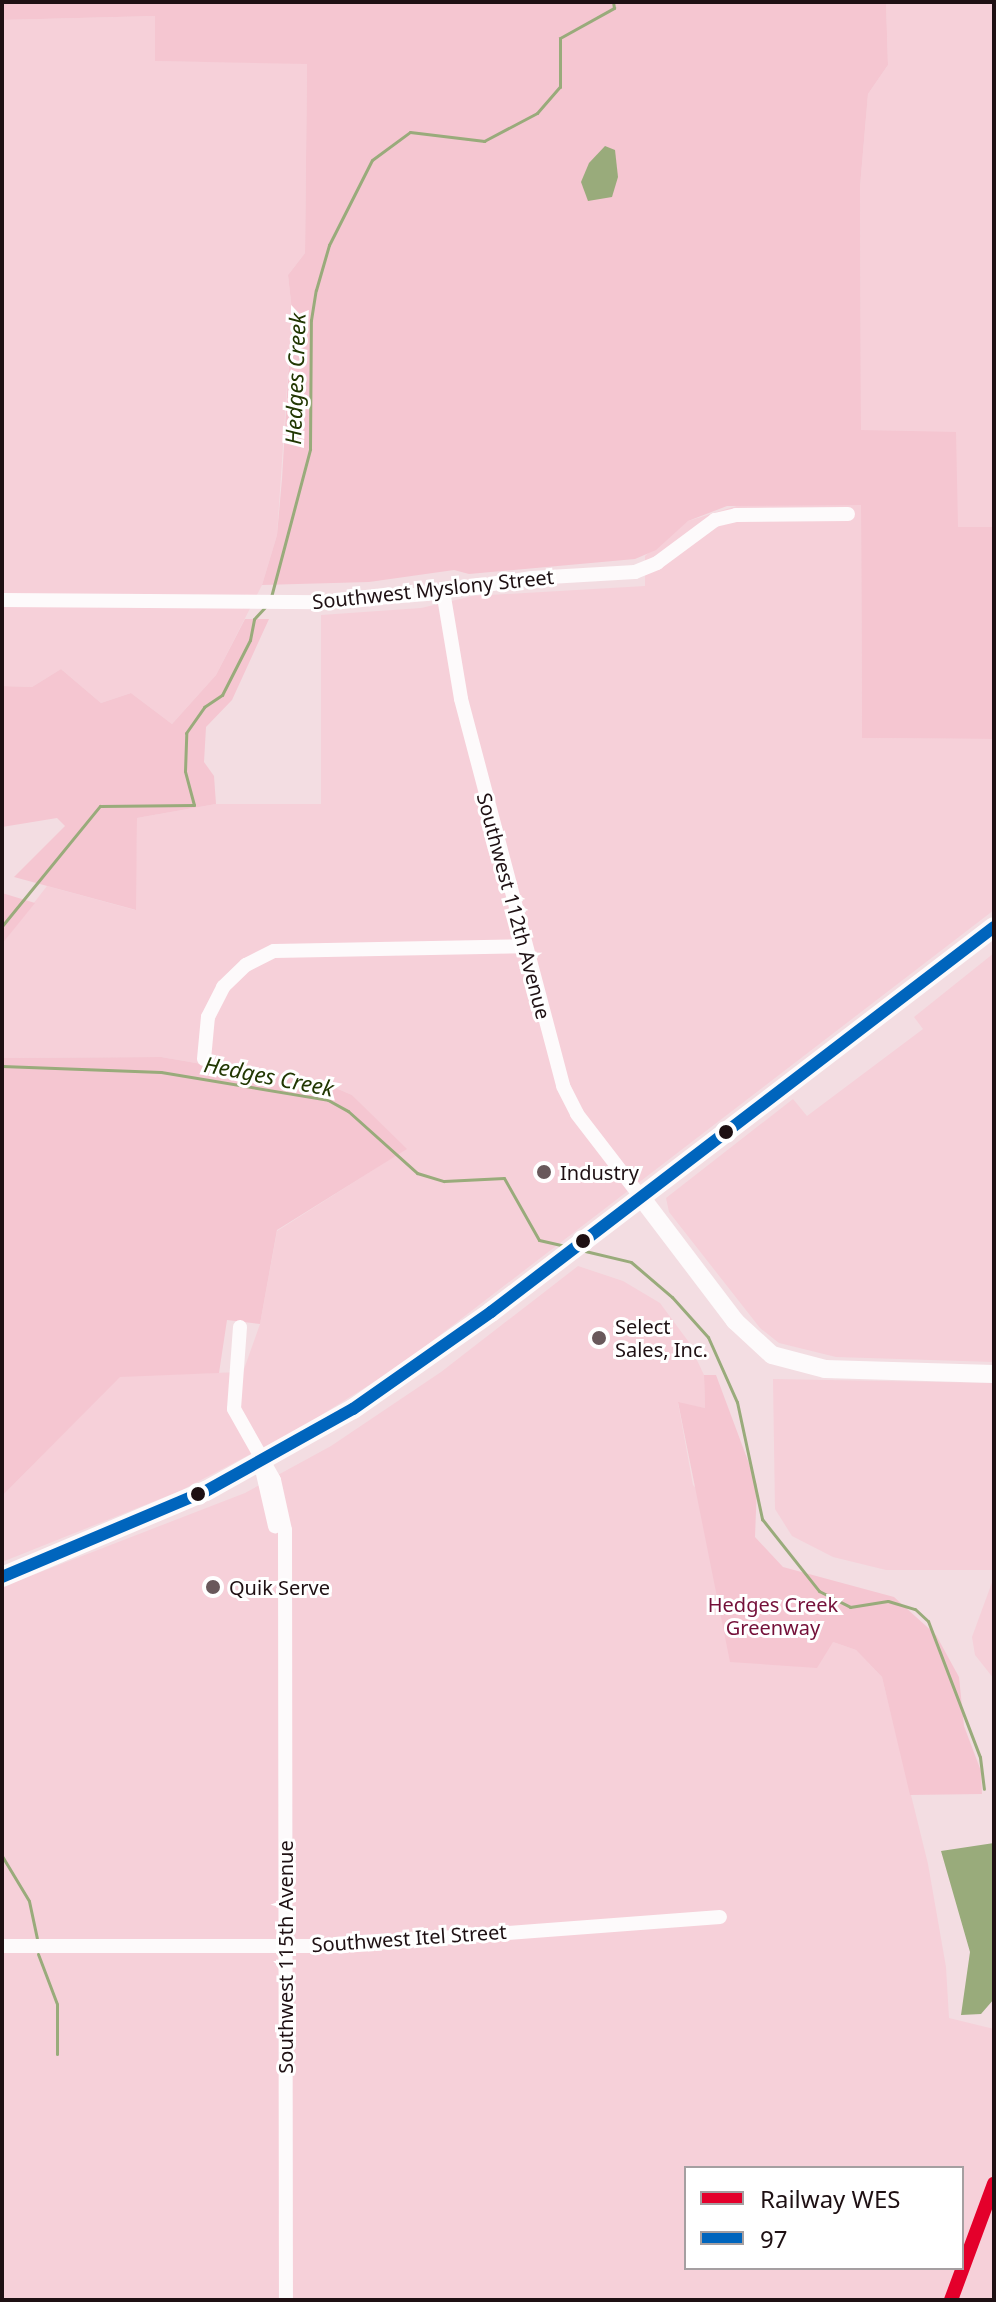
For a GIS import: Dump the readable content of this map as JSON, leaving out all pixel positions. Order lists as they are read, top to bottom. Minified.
{"streets":{"street":["Southwest Myslony Street","Southwest 112th Avenue","Southwest Itel Street","Southwest 115th Avenue"]},"crossings":[["Southwest Myslony Street","Southwest 112th Avenue"],["Southwest Itel Street","Southwest 115th Avenue"]],"water":["Hedges Creek"],"parks":["Hedges Creek Greenway"],"places":["Industry","Select Sales, Inc.","Quik Serve"],"lines":["transit line 97","rail line WES"],"legend":["Railway WES","97"]}
